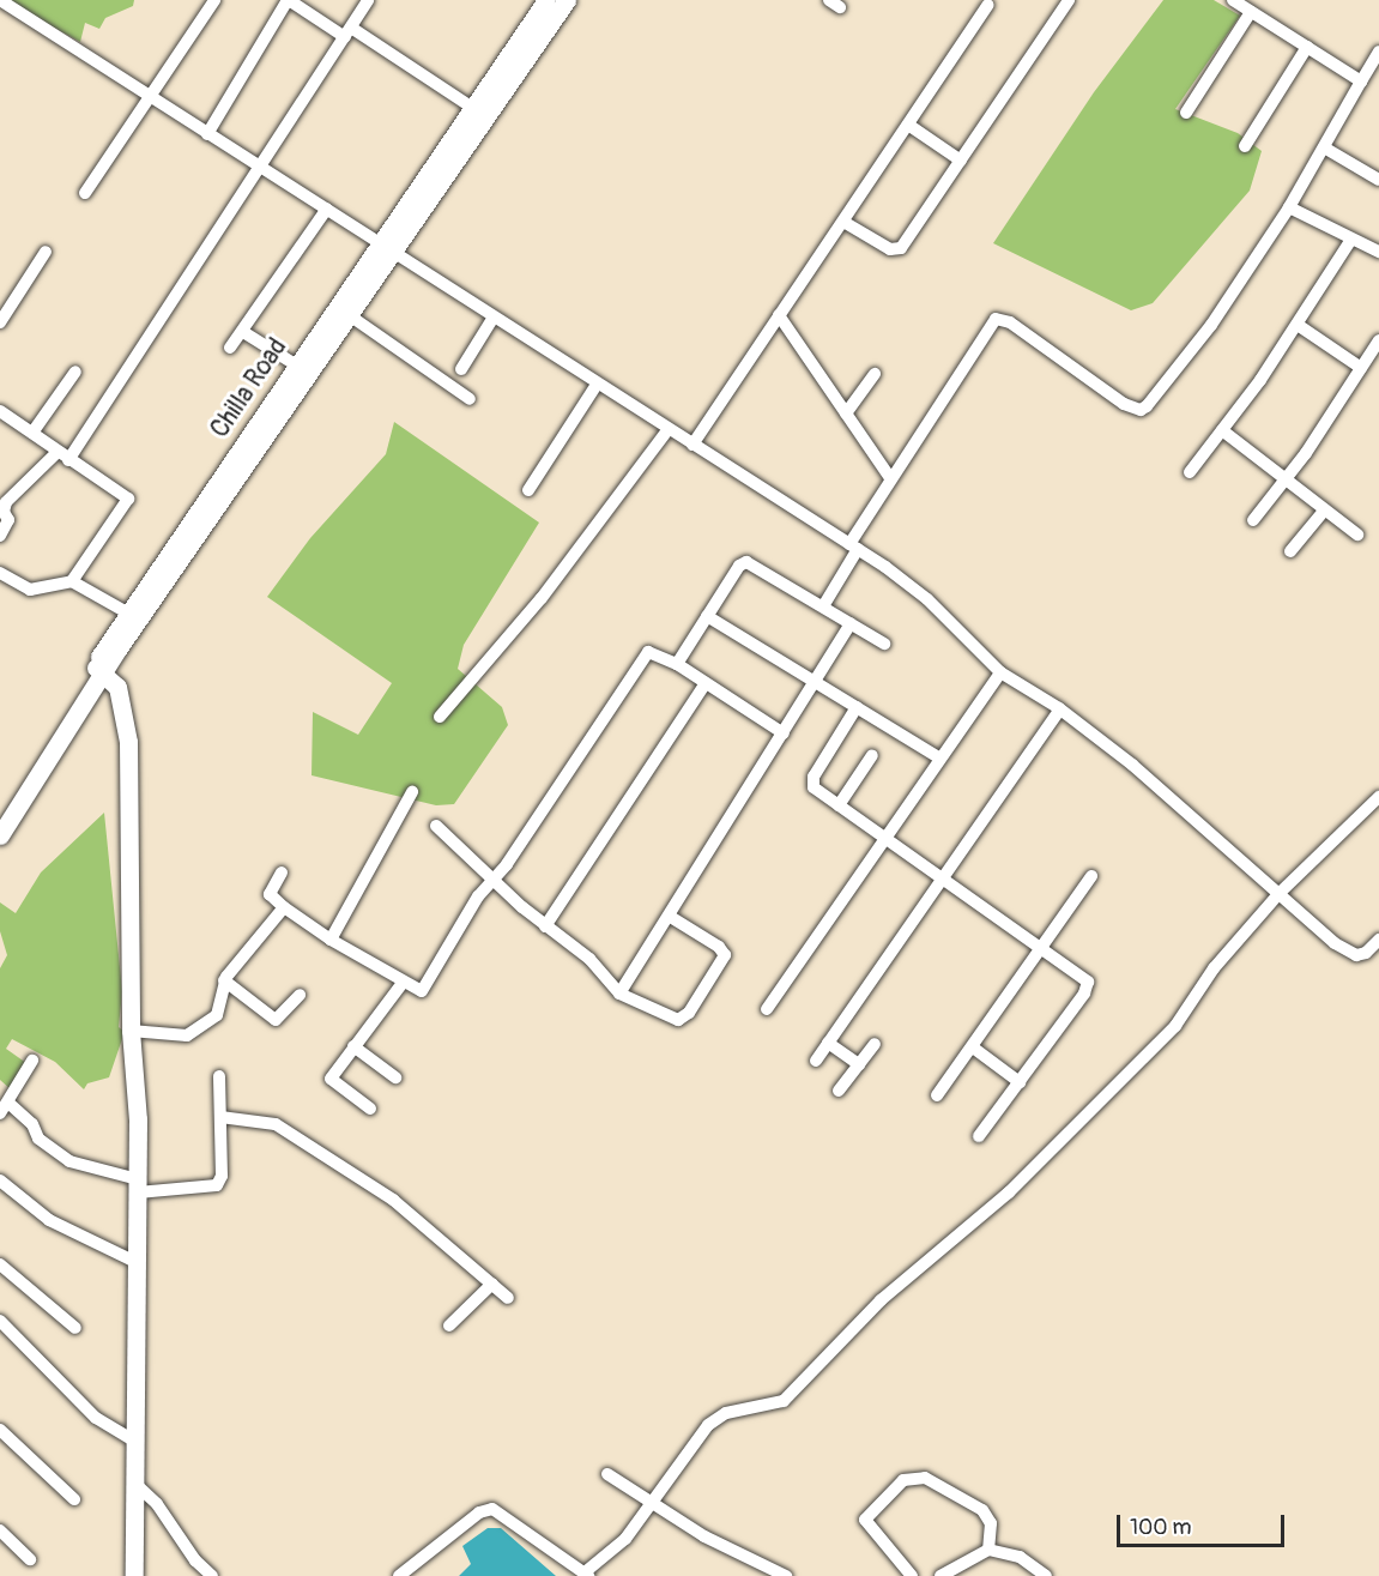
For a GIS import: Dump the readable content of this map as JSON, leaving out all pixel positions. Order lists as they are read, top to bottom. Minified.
{"streets":{"main road":["Chilla Road"]},"scale_bar":"100 m"}
